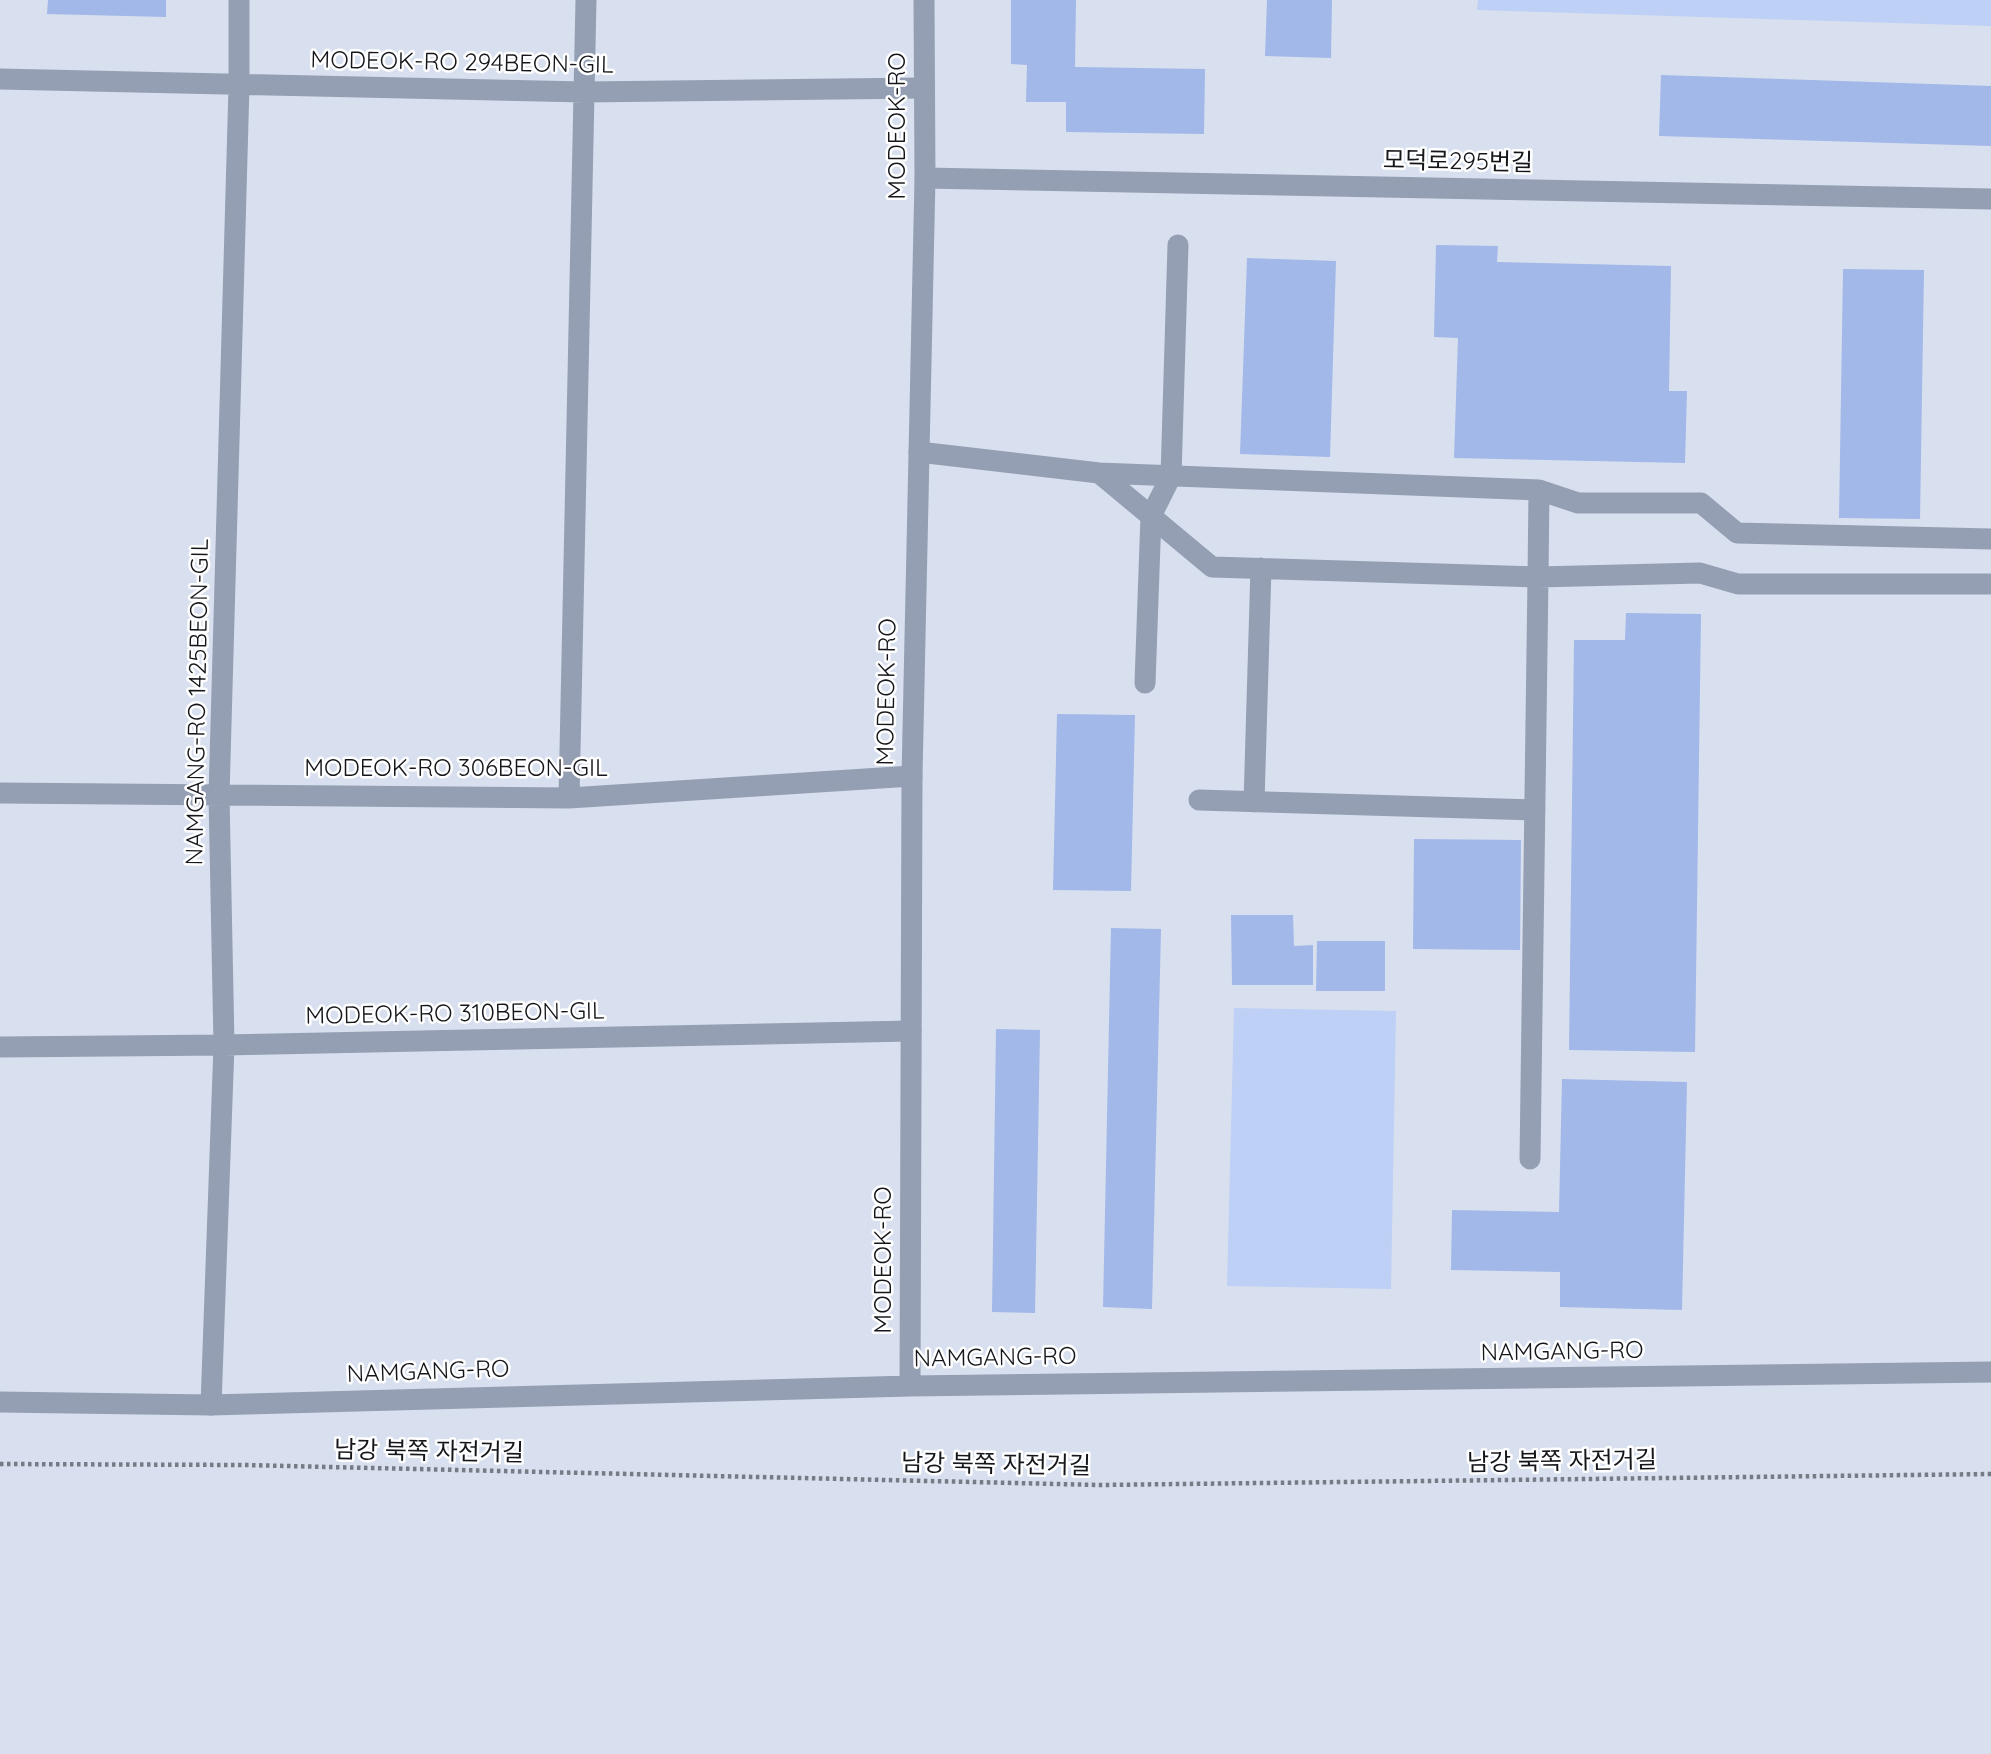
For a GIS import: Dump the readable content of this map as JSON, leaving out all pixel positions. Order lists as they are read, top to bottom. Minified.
{"streets":{"street":["MODEOK-RO 294BEON-GIL","MODEOK-RO","모덕로295번길","NAMGANG-RO 1425BEON-GIL","MODEOK-RO 306BEON-GIL","MODEOK-RO 310BEON-GIL","NAMGANG-RO"],"path":["남강 북쪽 자전거길"]},"crossings":[["MODEOK-RO 294BEON-GIL","MODEOK-RO"],["MODEOK-RO 294BEON-GIL","NAMGANG-RO 1425BEON-GIL"],["MODEOK-RO","모덕로295번길"],["MODEOK-RO","MODEOK-RO 306BEON-GIL"],["MODEOK-RO","MODEOK-RO 310BEON-GIL"],["MODEOK-RO","NAMGANG-RO"],["NAMGANG-RO 1425BEON-GIL","MODEOK-RO 306BEON-GIL"],["NAMGANG-RO 1425BEON-GIL","MODEOK-RO 310BEON-GIL"],["NAMGANG-RO 1425BEON-GIL","NAMGANG-RO"]]}
